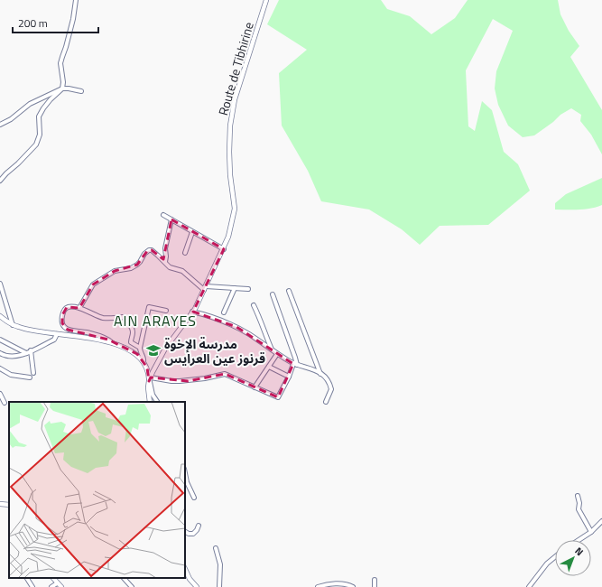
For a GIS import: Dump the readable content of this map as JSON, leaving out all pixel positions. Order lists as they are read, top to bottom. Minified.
{"streets":{"street":["Route de Tibhirine"]},"districts":["AIN ARAYES"],"places":{"school or university":["مدرسة الإخوة قرنوز عين العرايس"]},"scale_bar":"200 m","north":"top right"}
